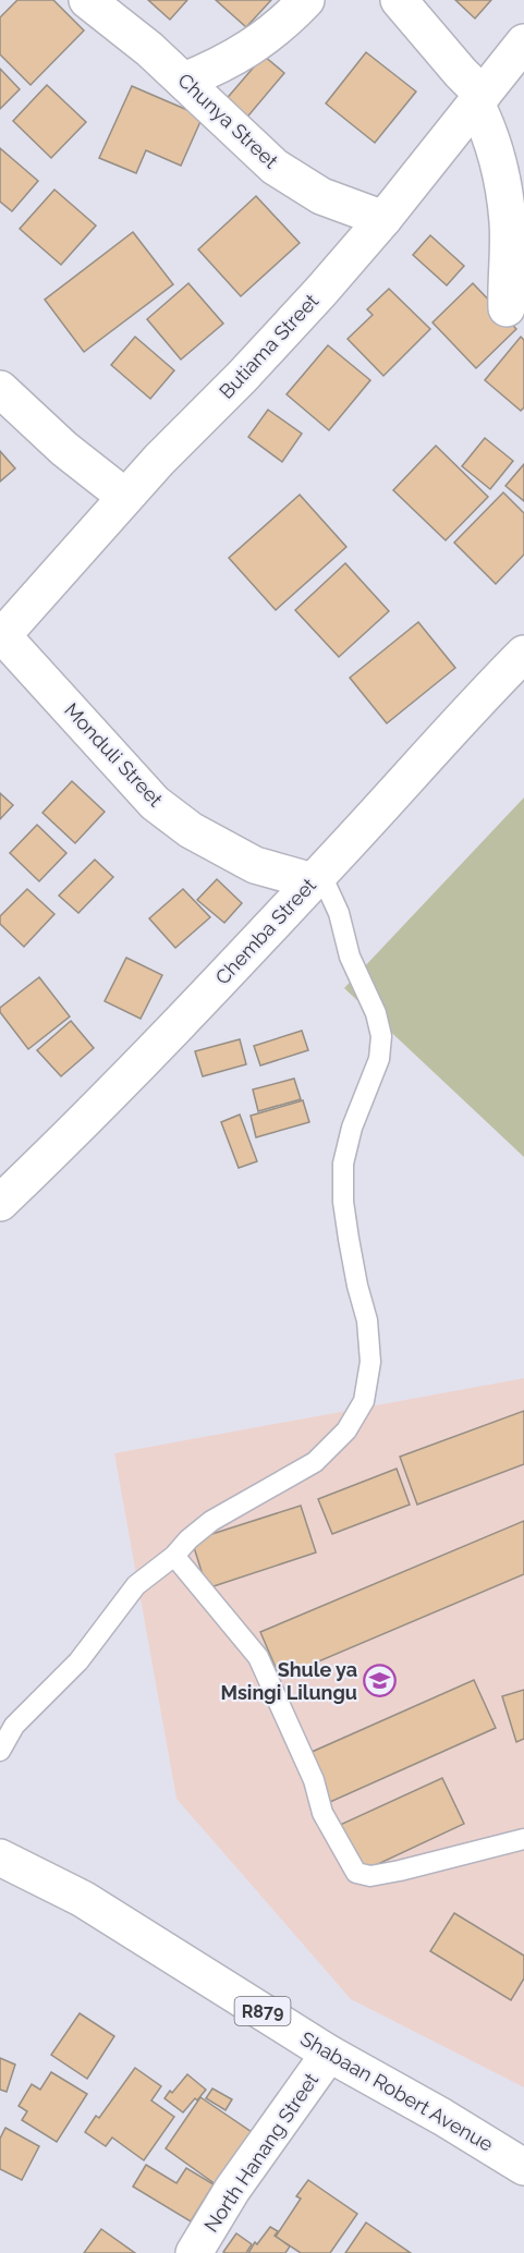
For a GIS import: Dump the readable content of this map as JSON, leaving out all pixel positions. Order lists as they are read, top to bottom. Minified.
{"streets":{"street":["Chunya Street","Butiama Street","Monduli Street","Chemba Street","R879","Shabaan Robert Avenue","North Hanang Street"]},"crossings":[["Chunya Street","Butiama Street"],["Butiama Street","Monduli Street"],["Monduli Street","Chemba Street"],["Shabaan Robert Avenue","North Hanang Street"]],"places":{"school or university":["Shule ya Msingi Lilungu"]}}
